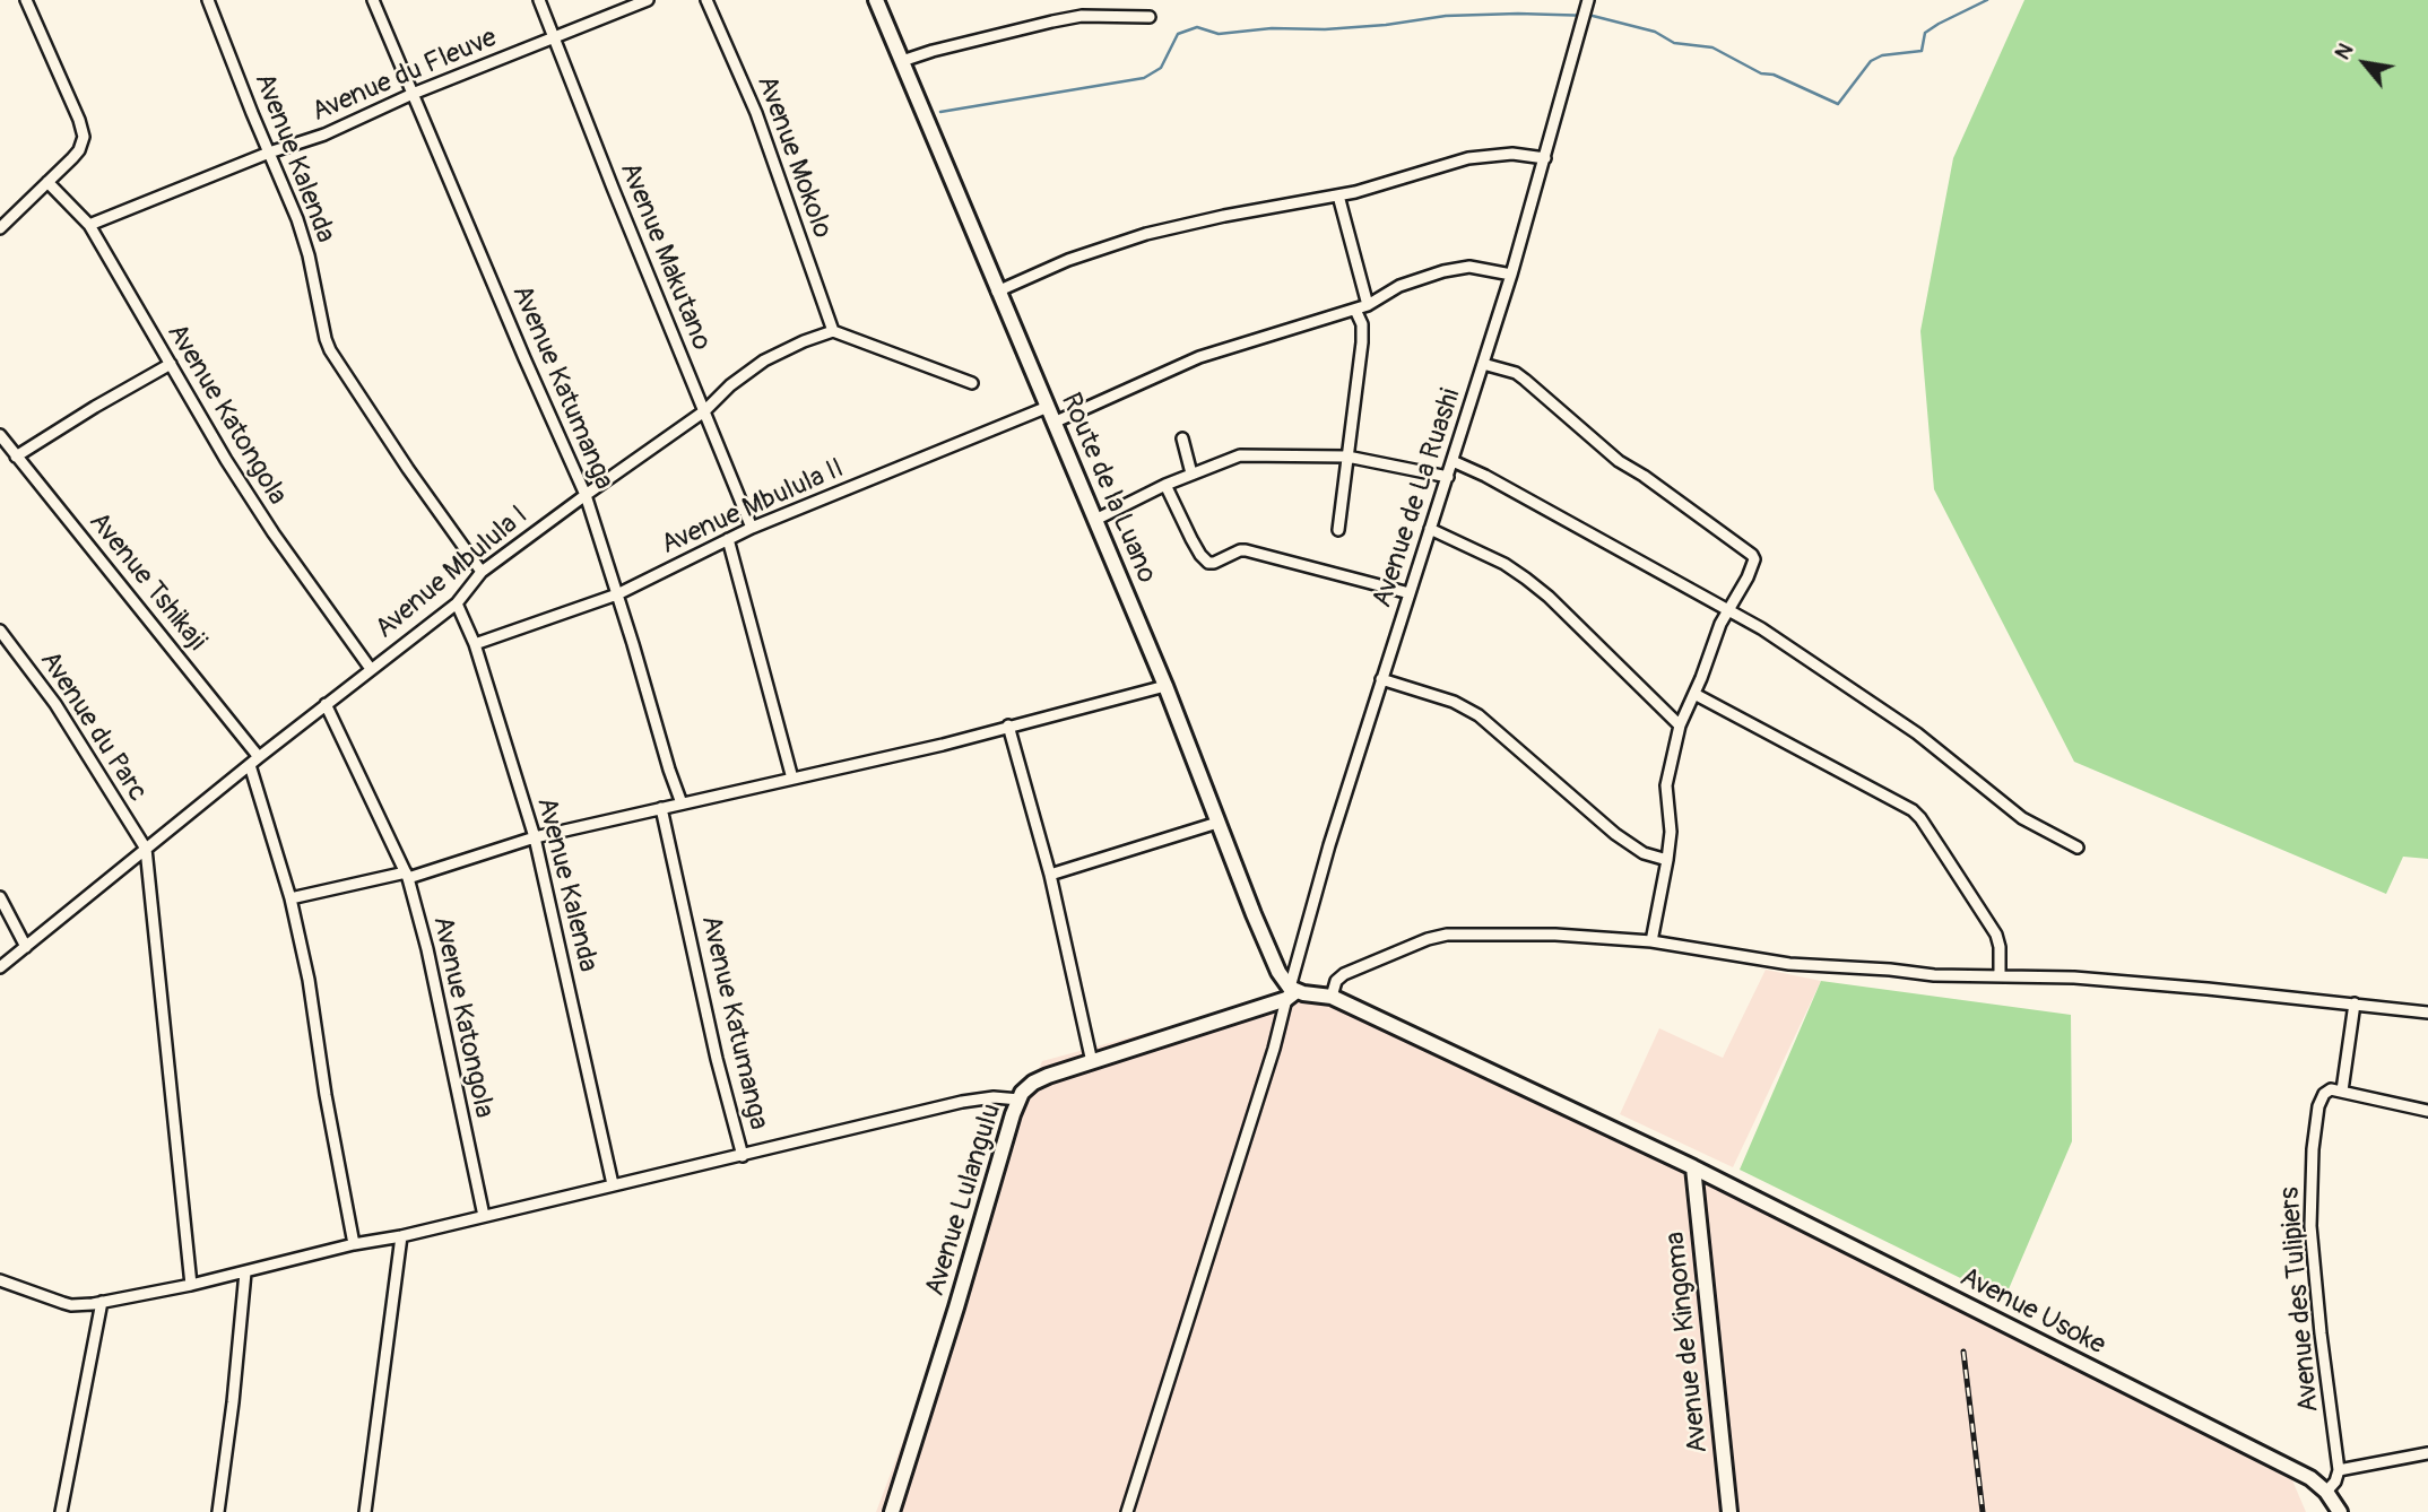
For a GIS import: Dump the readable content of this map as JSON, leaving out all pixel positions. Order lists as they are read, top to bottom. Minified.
{"streets":{"street":["Avenue du Fleuve","Avenue Mokolo","Avenue Kalenda","Avenue Makutano","Avenue Katumanga","Avenue Katongola","Route de la Luano","Avenue de La Ruashi","Avenue Mbulula II","Avenue Mbulula I","Avenue Tshikaji","Avenue du Parc","Avenue Lulangulu","Avenue des Tulipiers","Avenue Usoke","Avenue de Kingoma"]},"crossings":[["Avenue du Fleuve","Avenue Kalenda"],["Avenue du Fleuve","Avenue Makutano"],["Avenue du Fleuve","Avenue Katumanga"],["Avenue du Fleuve","Avenue Katongola"],["Avenue Mokolo","Avenue Mbulula I"],["Avenue Kalenda","Avenue Mbulula II"],["Avenue Kalenda","Avenue Mbulula I"],["Avenue Makutano","Avenue Mbulula II"],["Avenue Makutano","Avenue Mbulula I"],["Avenue Katumanga","Avenue Mbulula II"],["Avenue Katumanga","Avenue Mbulula I"],["Avenue Katongola","Avenue Mbulula I"],["Route de la Luano","Avenue de La Ruashi"],["Route de la Luano","Avenue Mbulula II"],["Route de la Luano","Avenue Lulangulu"],["Route de la Luano","Avenue Usoke"],["Avenue de La Ruashi","Avenue Lulangulu"],["Avenue de La Ruashi","Avenue Usoke"],["Avenue Mbulula I","Avenue Tshikaji"],["Avenue Mbulula I","Avenue du Parc"],["Avenue Lulangulu","Avenue Usoke"],["Avenue Usoke","Avenue de Kingoma"]],"north":"top left"}
